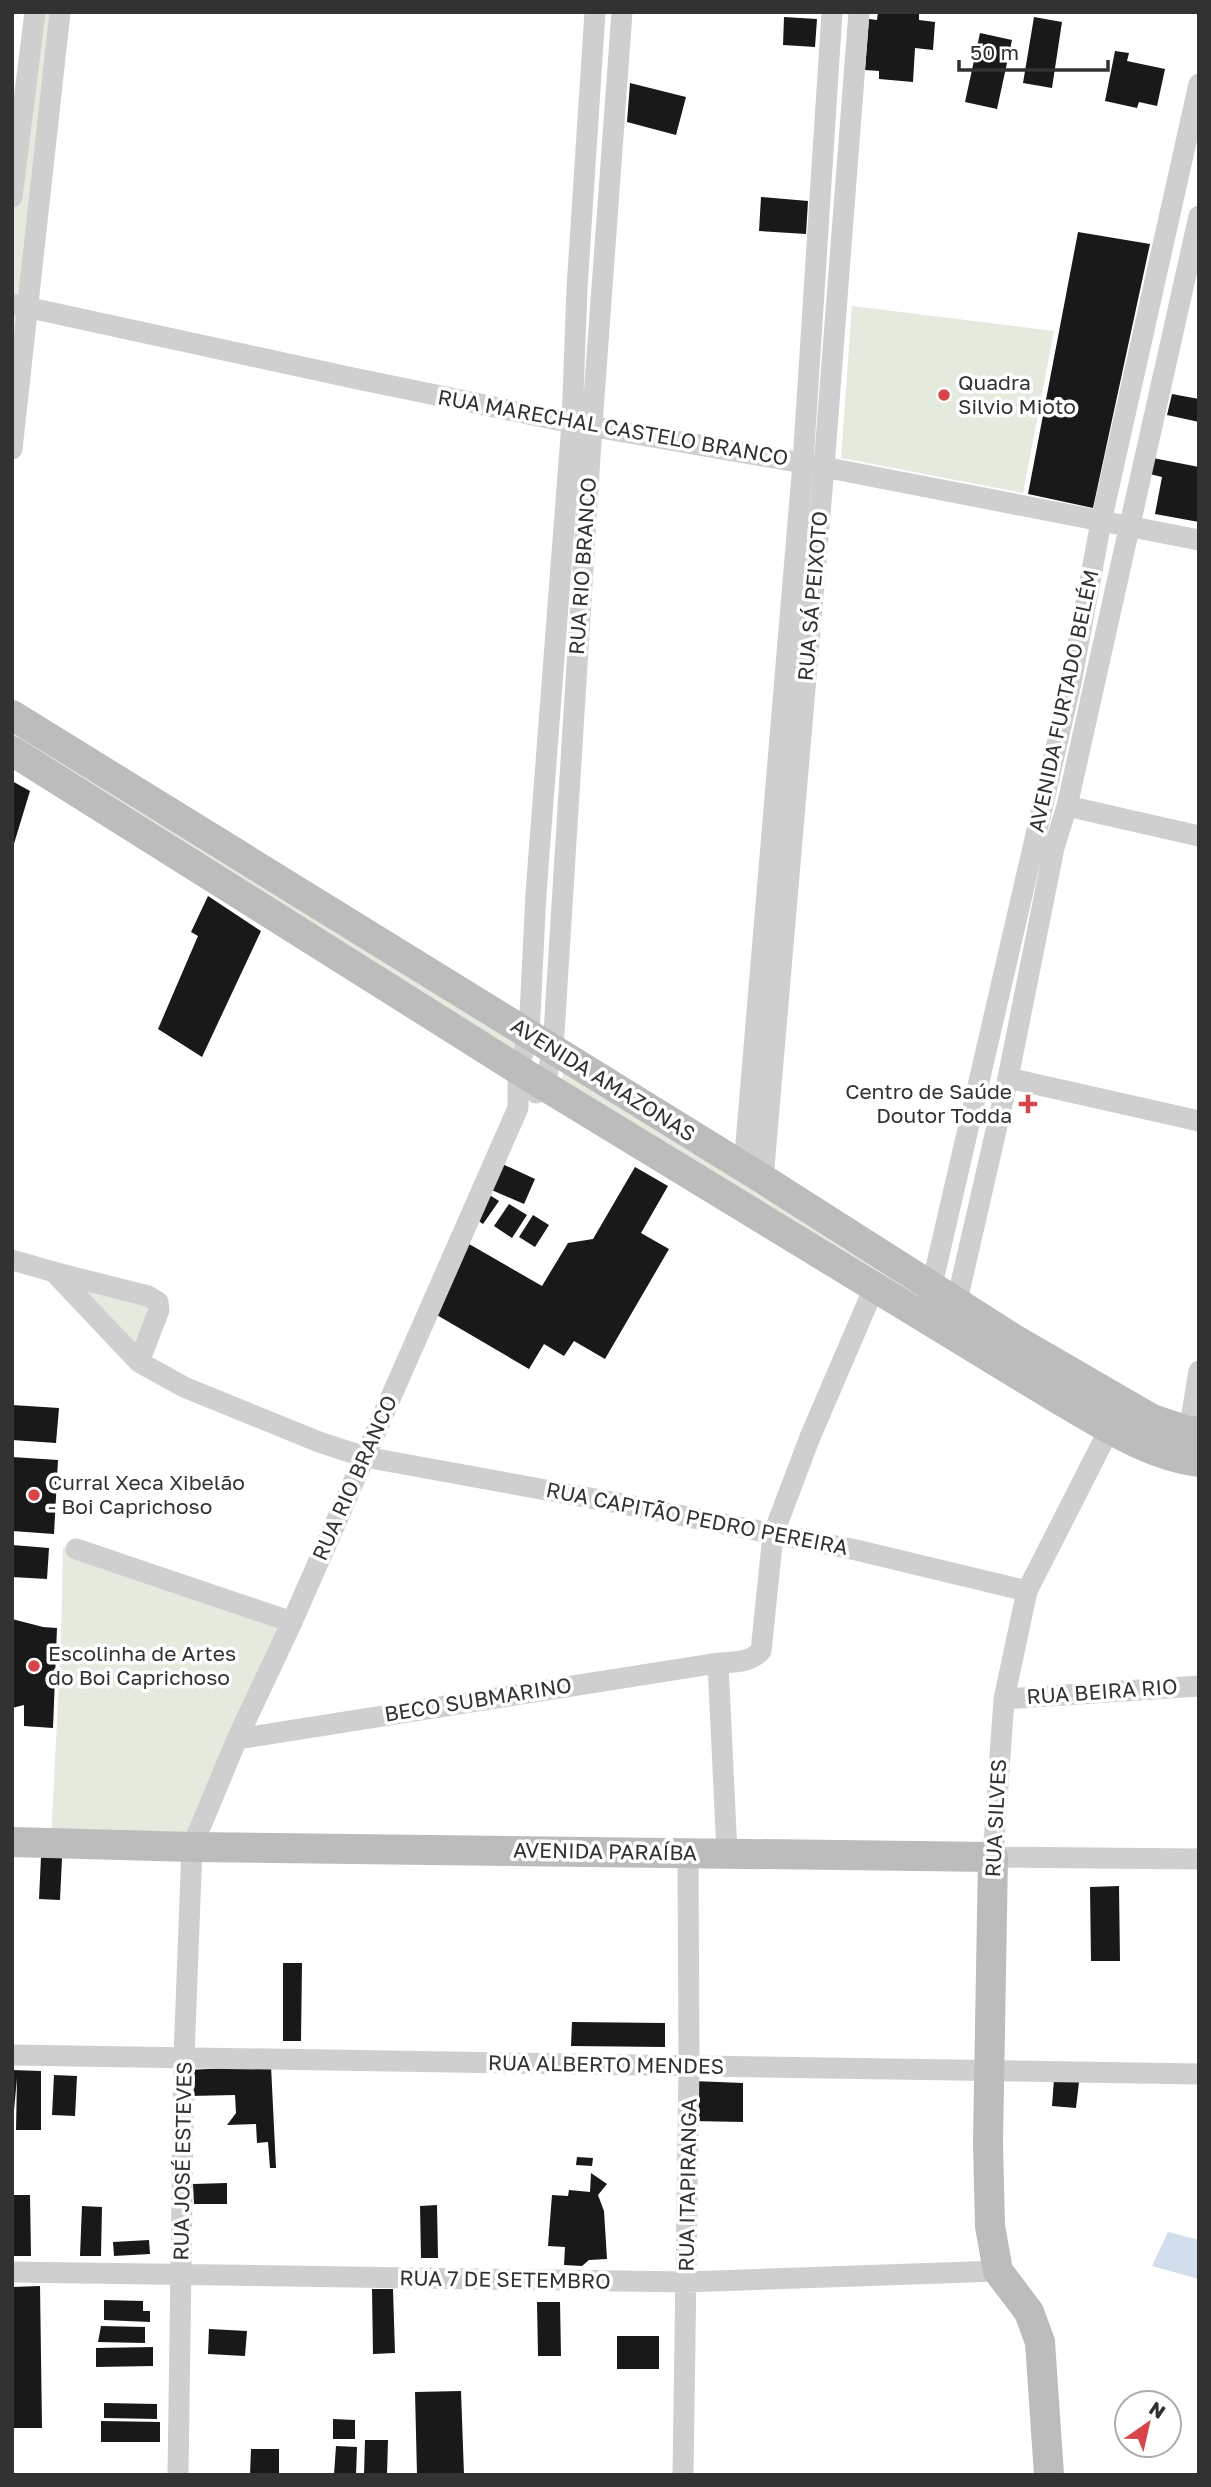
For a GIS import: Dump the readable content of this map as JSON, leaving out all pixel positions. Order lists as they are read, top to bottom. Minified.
{"streets":{"street":["RUA MARECHAL CASTELO BRANCO","RUA RIO BRANCO","RUA SÁ PEIXOTO","AVENIDA FURTADO BELÉM","AVENIDA AMAZONAS","RUA CAPITÃO PEDRO PEREIRA","RUA BEIRA RIO","BECO SUBMARINO","RUA SILVES","AVENIDA PARAÍBA","RUA ALBERTO MENDES","RUA JOSÉ ESTEVES","RUA ITAPIRANGA","RUA 7 DE SETEMBRO"]},"crossings":[["RUA MARECHAL CASTELO BRANCO","RUA RIO BRANCO"],["RUA MARECHAL CASTELO BRANCO","RUA SÁ PEIXOTO"],["RUA MARECHAL CASTELO BRANCO","AVENIDA FURTADO BELÉM"],["RUA RIO BRANCO","AVENIDA AMAZONAS"],["RUA RIO BRANCO","RUA CAPITÃO PEDRO PEREIRA"],["RUA RIO BRANCO","BECO SUBMARINO"],["RUA RIO BRANCO","AVENIDA PARAÍBA"],["RUA RIO BRANCO","RUA JOSÉ ESTEVES"],["RUA SÁ PEIXOTO","AVENIDA AMAZONAS"],["AVENIDA FURTADO BELÉM","AVENIDA AMAZONAS"],["AVENIDA AMAZONAS","BECO SUBMARINO"],["AVENIDA AMAZONAS","RUA SILVES"],["RUA CAPITÃO PEDRO PEREIRA","BECO SUBMARINO"],["RUA CAPITÃO PEDRO PEREIRA","RUA SILVES"],["RUA BEIRA RIO","RUA SILVES"],["RUA SILVES","AVENIDA PARAÍBA"],["RUA SILVES","RUA ALBERTO MENDES"],["RUA SILVES","RUA 7 DE SETEMBRO"],["AVENIDA PARAÍBA","RUA JOSÉ ESTEVES"],["AVENIDA PARAÍBA","RUA ITAPIRANGA"],["RUA ALBERTO MENDES","RUA JOSÉ ESTEVES"],["RUA ALBERTO MENDES","RUA ITAPIRANGA"],["RUA JOSÉ ESTEVES","RUA 7 DE SETEMBRO"],["RUA ITAPIRANGA","RUA 7 DE SETEMBRO"]],"places":{"other":["Quadra Silvio Mioto","Curral Xeca Xibelão - Boi Caprichoso","Escolinha de Artes do Boi Caprichoso"],"health":["Centro de Saúde Doutor Todda"]},"scale_bar":"50 m","north":"top right"}
